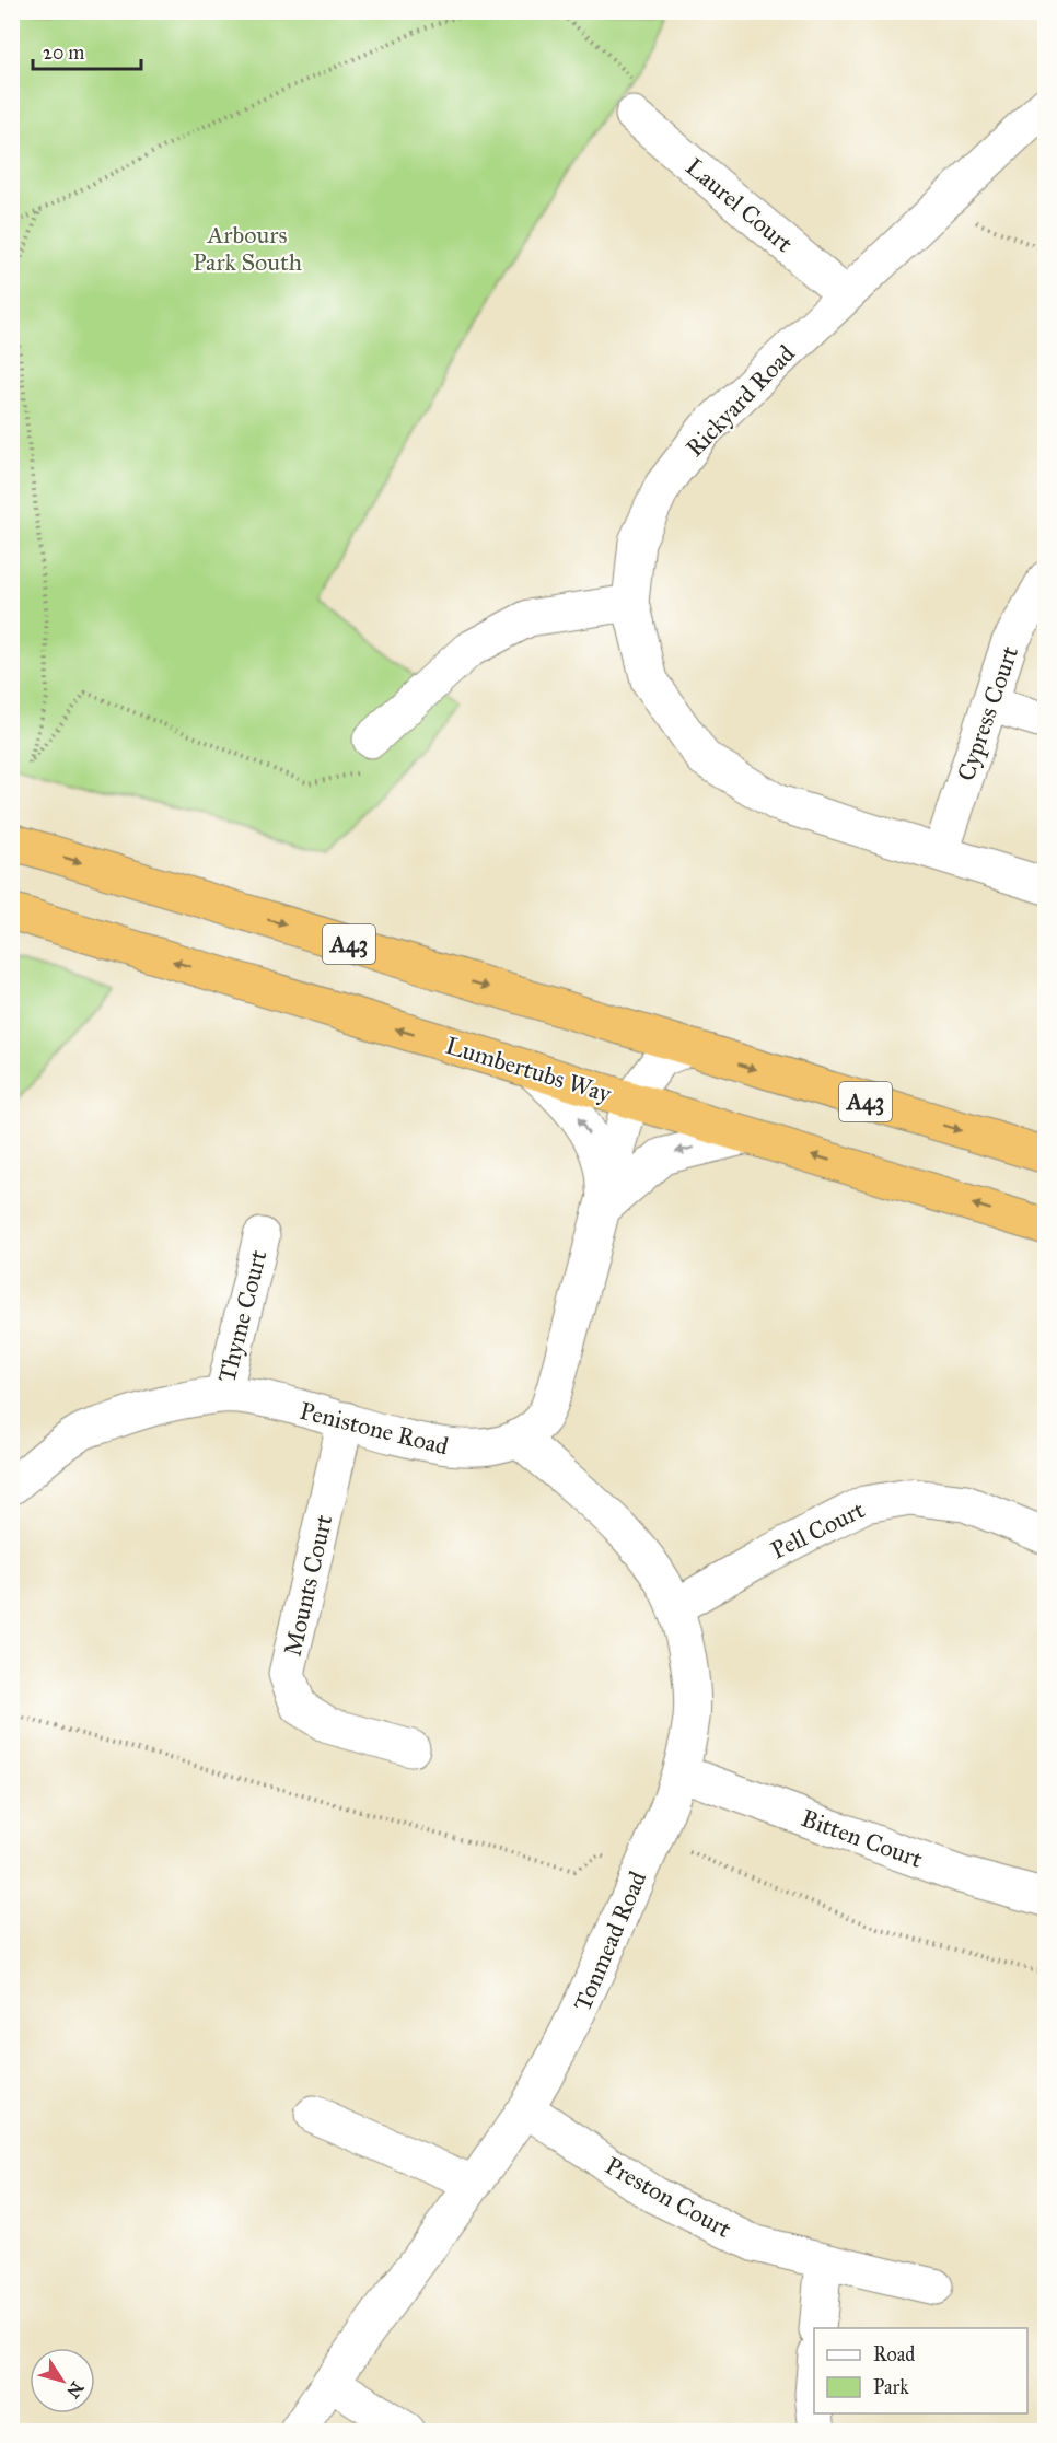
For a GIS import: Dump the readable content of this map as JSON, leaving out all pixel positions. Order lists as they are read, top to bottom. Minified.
{"streets":{"highway":["A43","Lumbertubs Way"],"street":["Laurel Court","Rickyard Road","Cypress Court","Thyme Court","Penistone Road","Pell Court","Mounts Court","Bitten Court","Tonmead Road","Preston Court"]},"crossings":[["Laurel Court","Rickyard Road"],["Rickyard Road","Cypress Court"],["Lumbertubs Way","Penistone Road"],["Thyme Court","Penistone Road"],["Penistone Road","Mounts Court"],["Penistone Road","Tonmead Road"],["Pell Court","Tonmead Road"],["Bitten Court","Tonmead Road"],["Tonmead Road","Preston Court"]],"parks":["Arbours Park South"],"legend":["Road","Park"],"scale_bar":"20 m","north":"bottom right"}
